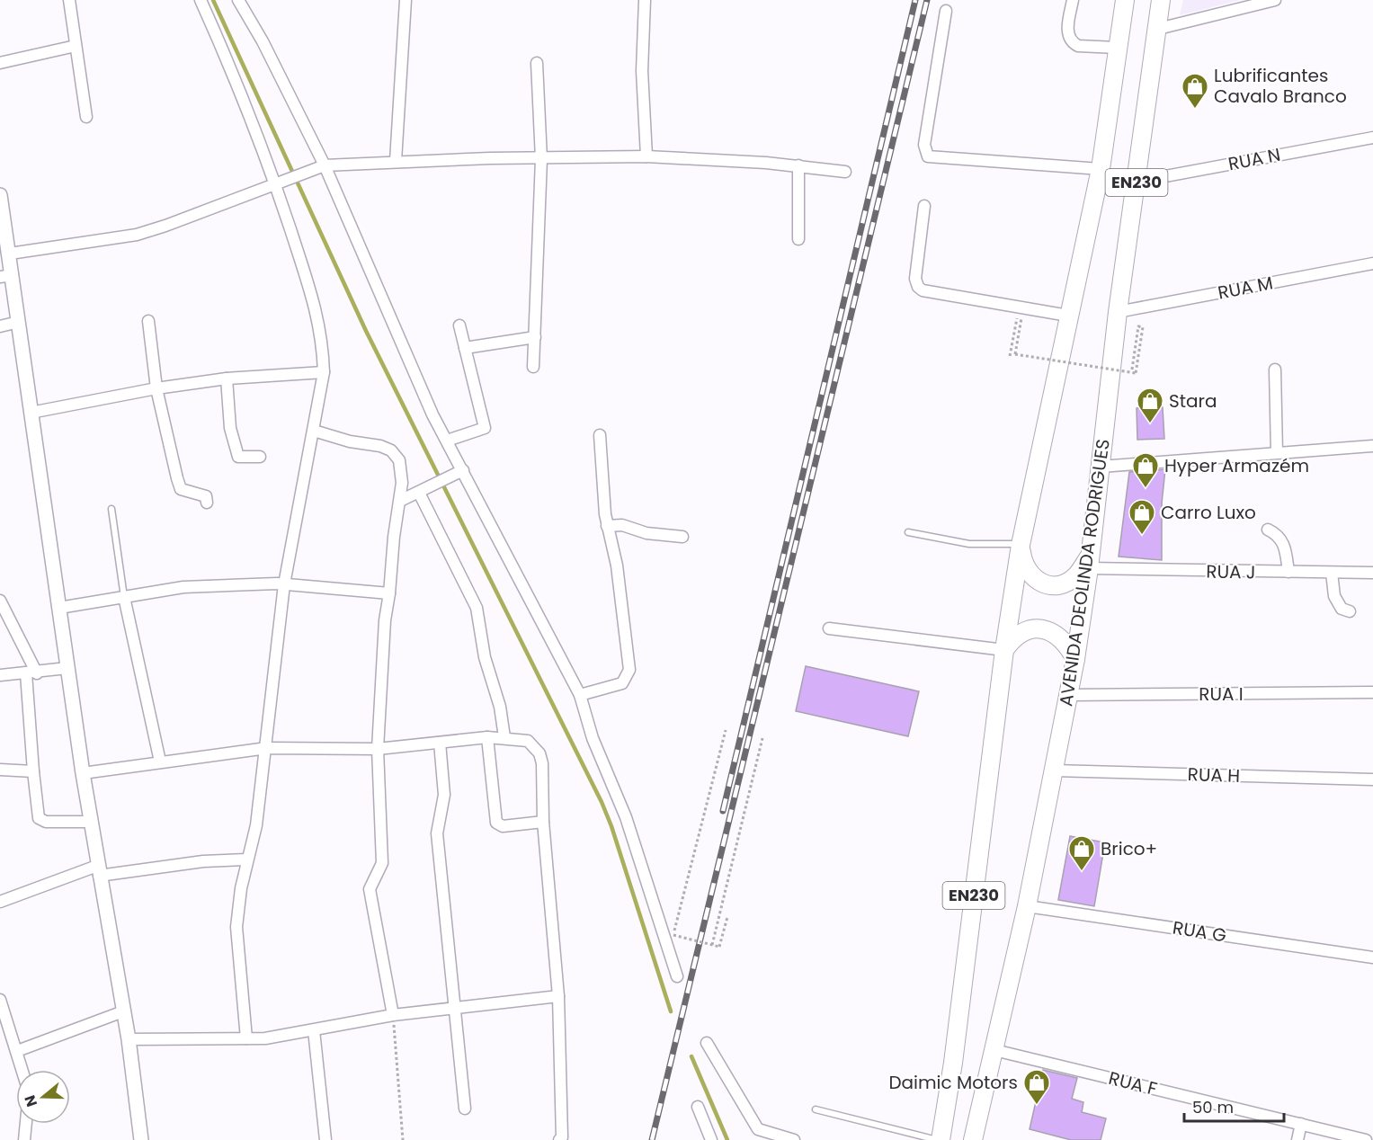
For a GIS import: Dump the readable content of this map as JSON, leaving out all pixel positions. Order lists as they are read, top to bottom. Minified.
{"streets":{"highway":["EN230","AVENIDA DEOLINDA RODRIGUES"],"street":["RUA N","RUA M","RUA J","RUA I","RUA H","RUA G","RUA F"]},"crossings":[["RUA N","AVENIDA DEOLINDA RODRIGUES"],["RUA M","AVENIDA DEOLINDA RODRIGUES"],["RUA J","AVENIDA DEOLINDA RODRIGUES"],["AVENIDA DEOLINDA RODRIGUES","RUA I"],["AVENIDA DEOLINDA RODRIGUES","RUA H"],["AVENIDA DEOLINDA RODRIGUES","RUA G"],["AVENIDA DEOLINDA RODRIGUES","RUA F"]],"places":{"shop":["Lubrificantes Cavalo Branco","Stara","Hyper Armazém","Carro Luxo","Brico+","Daimic Motors"]},"scale_bar":"50 m","north":"left"}
